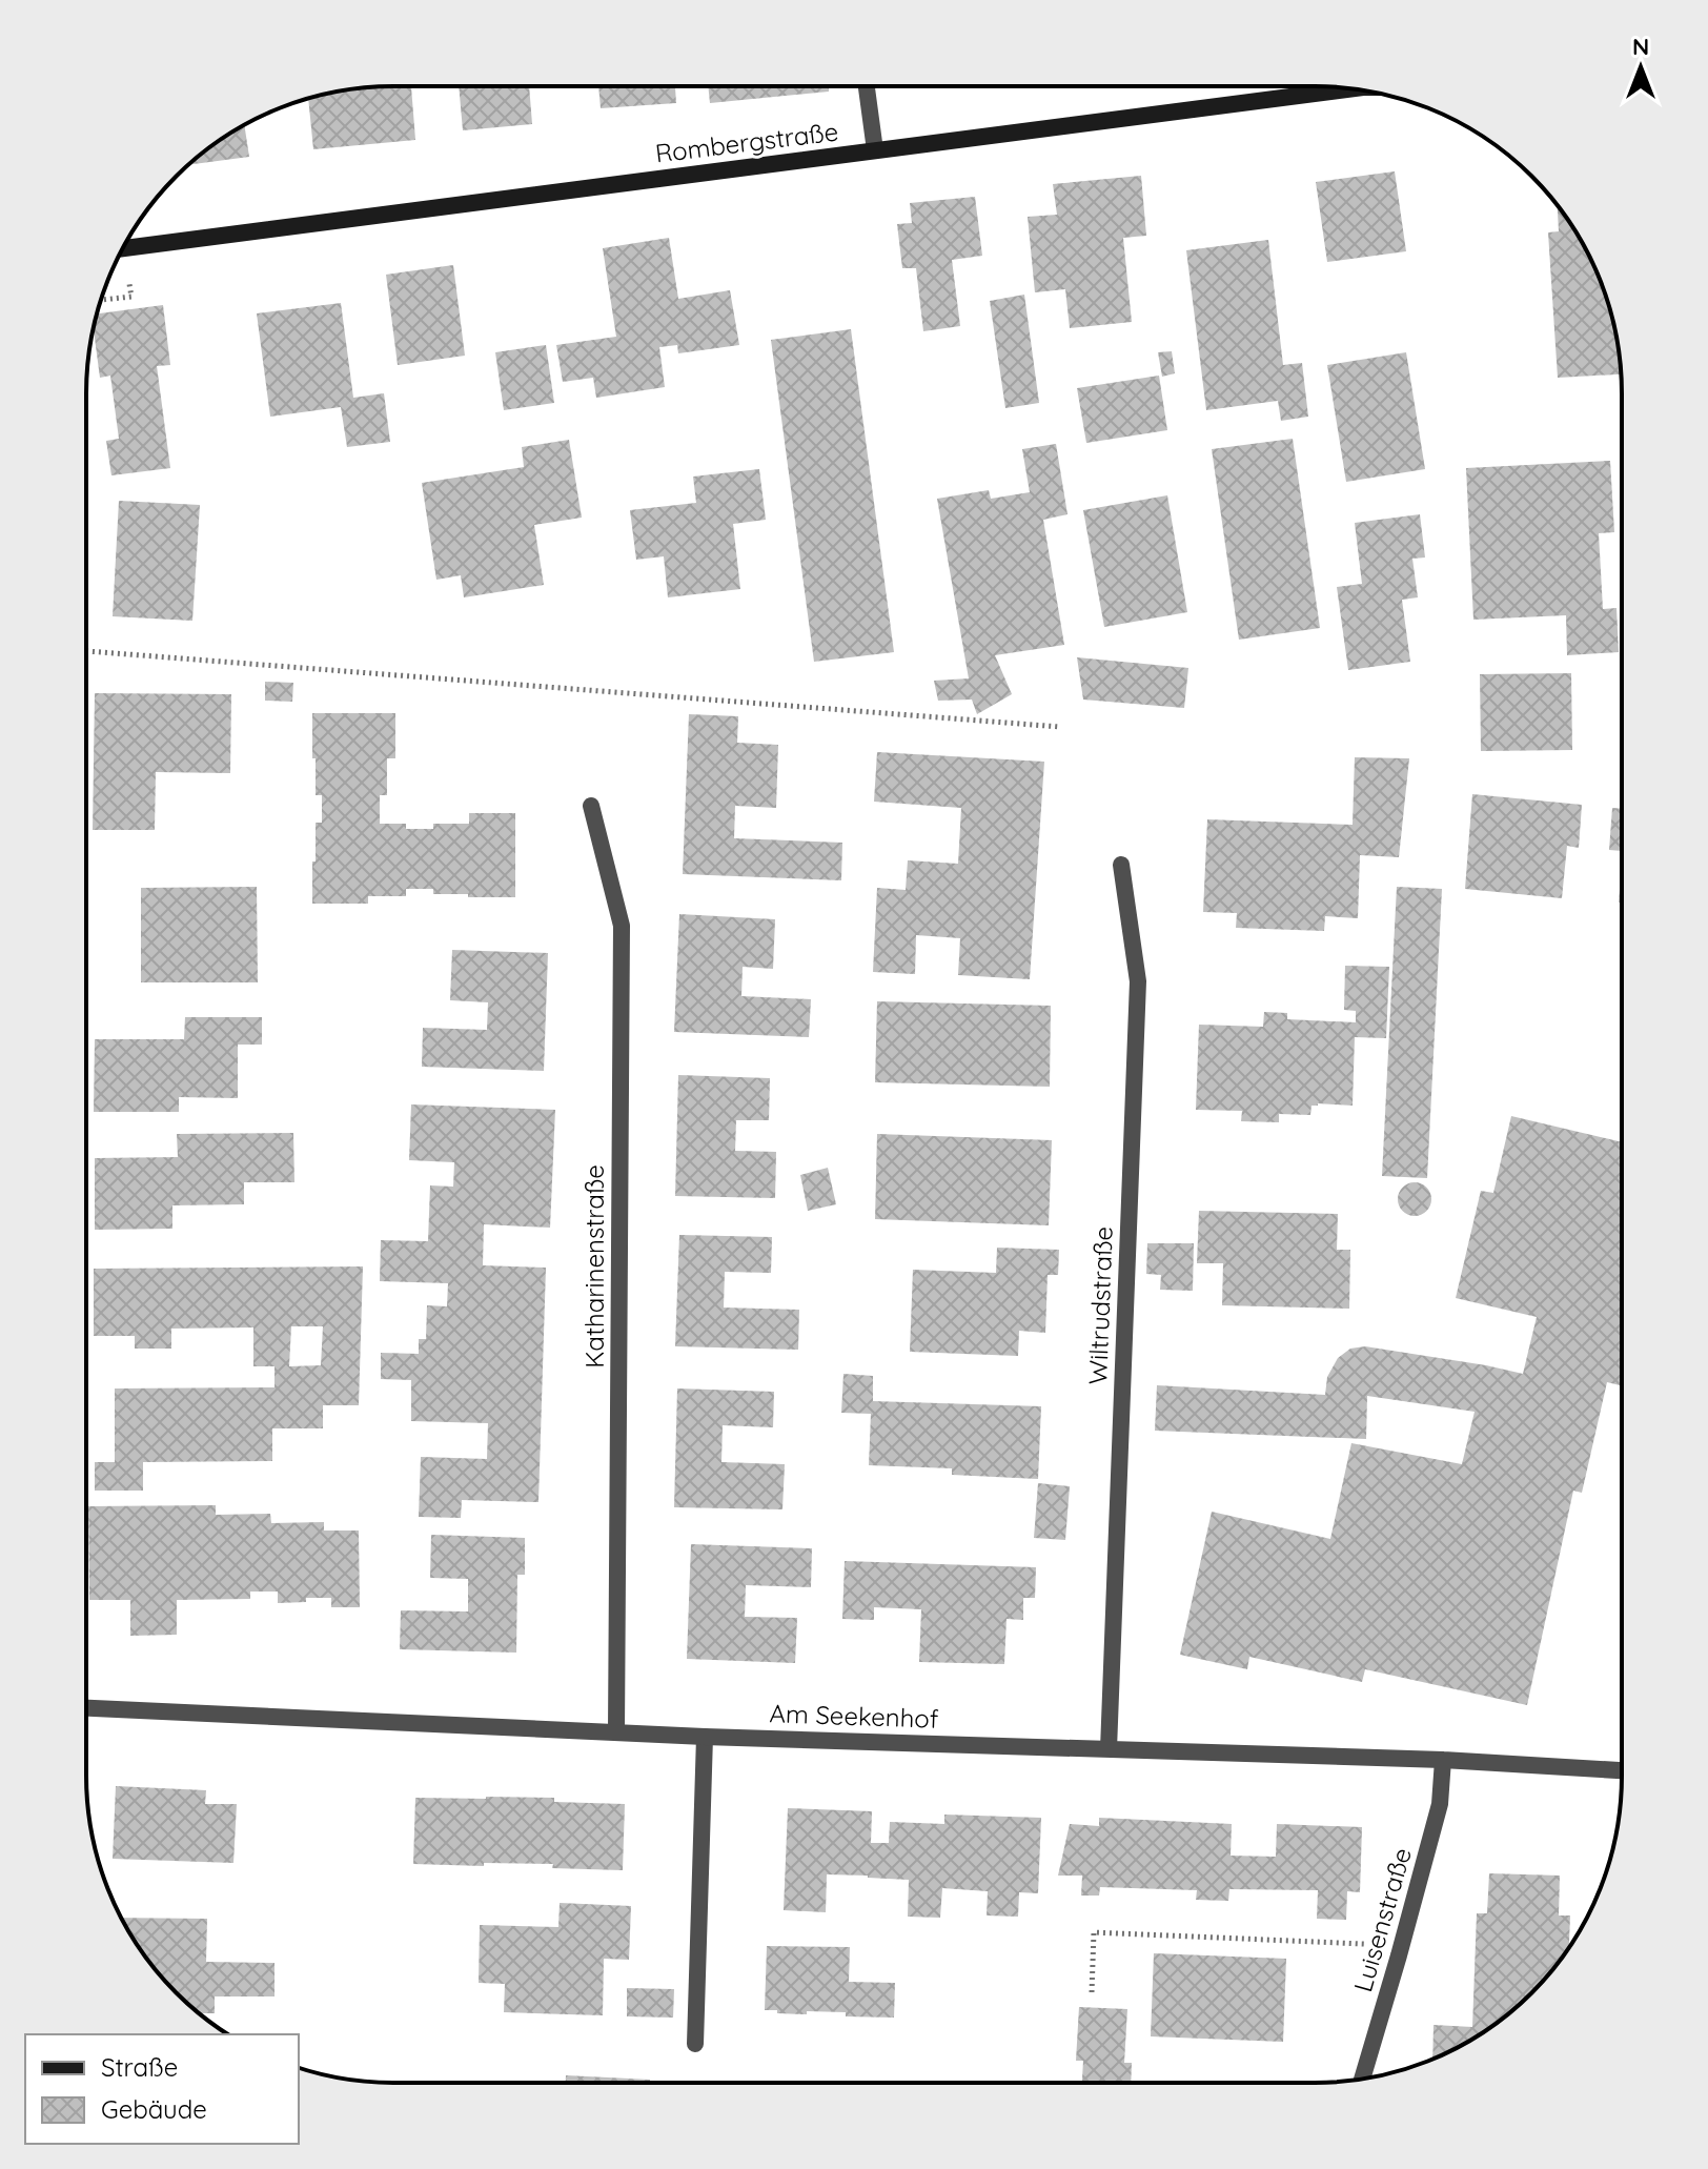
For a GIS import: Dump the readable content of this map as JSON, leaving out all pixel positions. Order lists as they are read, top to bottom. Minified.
{"streets":{"main road":["Rombergstraße"],"street":["Katharinenstraße","Wiltrudstraße","Am Seekenhof","Luisenstraße"]},"crossings":[["Katharinenstraße","Am Seekenhof"],["Wiltrudstraße","Am Seekenhof"],["Am Seekenhof","Luisenstraße"]],"legend":["Straße","Gebäude"],"north":"top"}
